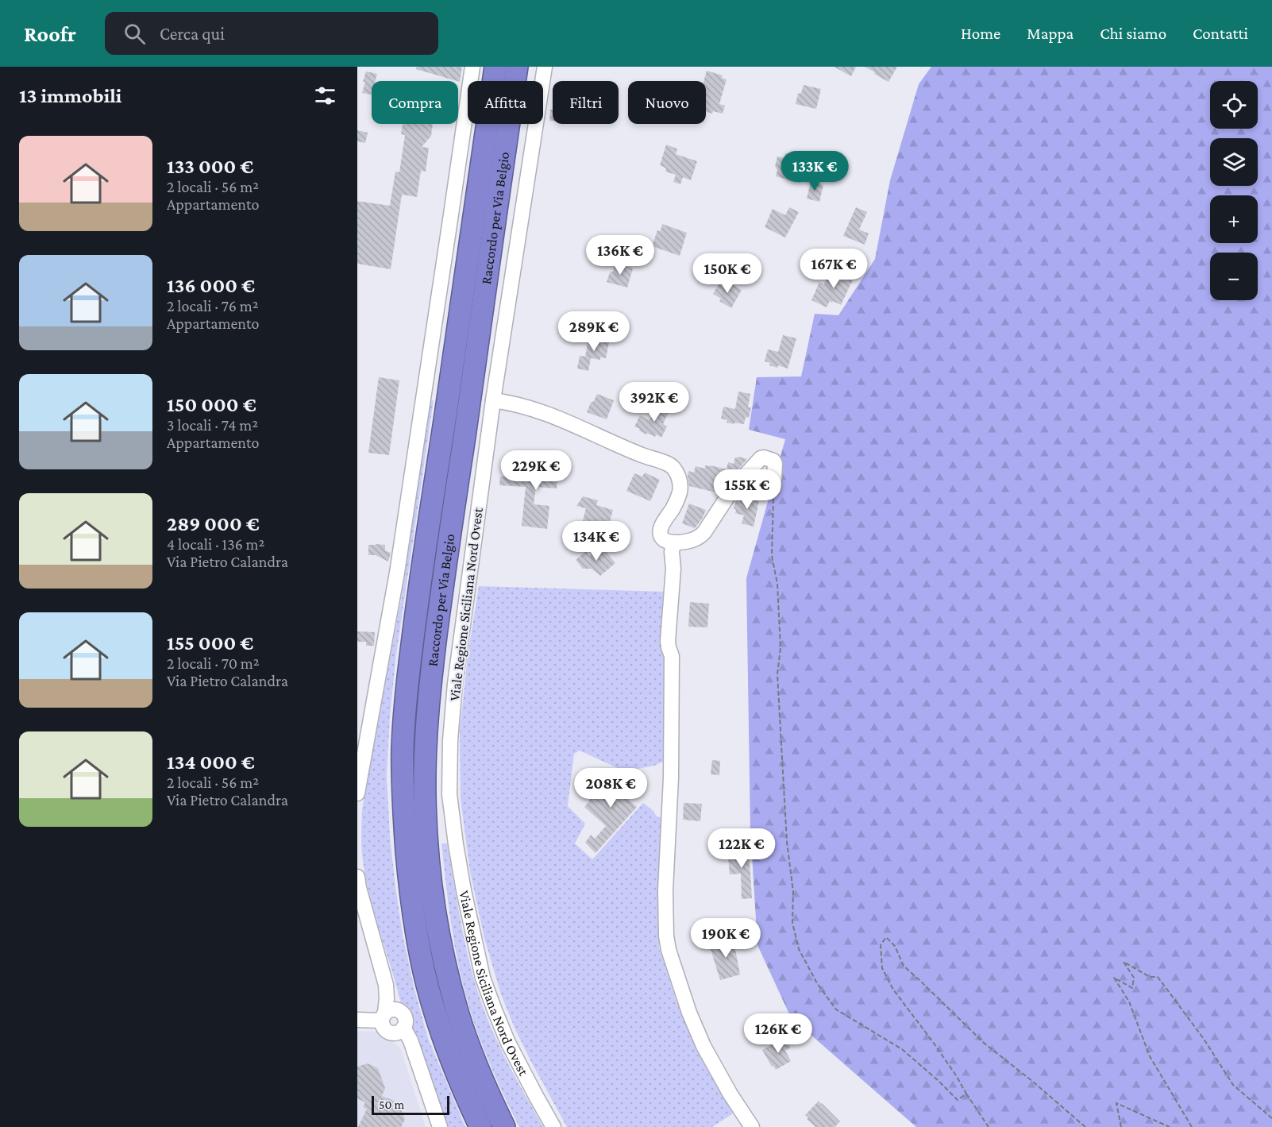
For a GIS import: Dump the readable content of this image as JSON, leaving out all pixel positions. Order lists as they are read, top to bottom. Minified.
{"streets":{"highway":["Raccordo per Via Belgio"],"street":["Viale Regione Siciliana Nord Ovest"]},"scale_bar":"50 m","page":{"header":"Roofr","search":"Cerca qui","nav":["Home","Mappa","Chi siamo","Contatti"],"heading":"13 immobili","map_buttons":["+","−"],"chip":["Compra","Affitta","Filtri","Nuovo"],"list":[{"name":"133 000 €","note":"2 locali · 56 m² · Appartamento"},{"name":"136 000 €","note":"2 locali · 76 m² · Appartamento"},{"name":"150 000 €","note":"3 locali · 74 m² · Appartamento"},{"name":"289 000 €","note":"4 locali · 136 m² · Via Pietro Calandra"},{"name":"155 000 €","note":"2 locali · 70 m² · Via Pietro Calandra"},{"name":"134 000 €","note":"2 locali · 56 m² · Via Pietro Calandra"}],"price":["133K €","136K €","167K €","150K €","289K €","392K €","229K €","155K €","134K €","208K €","122K €","190K €","126K €"],"scale":"50 m"}}
